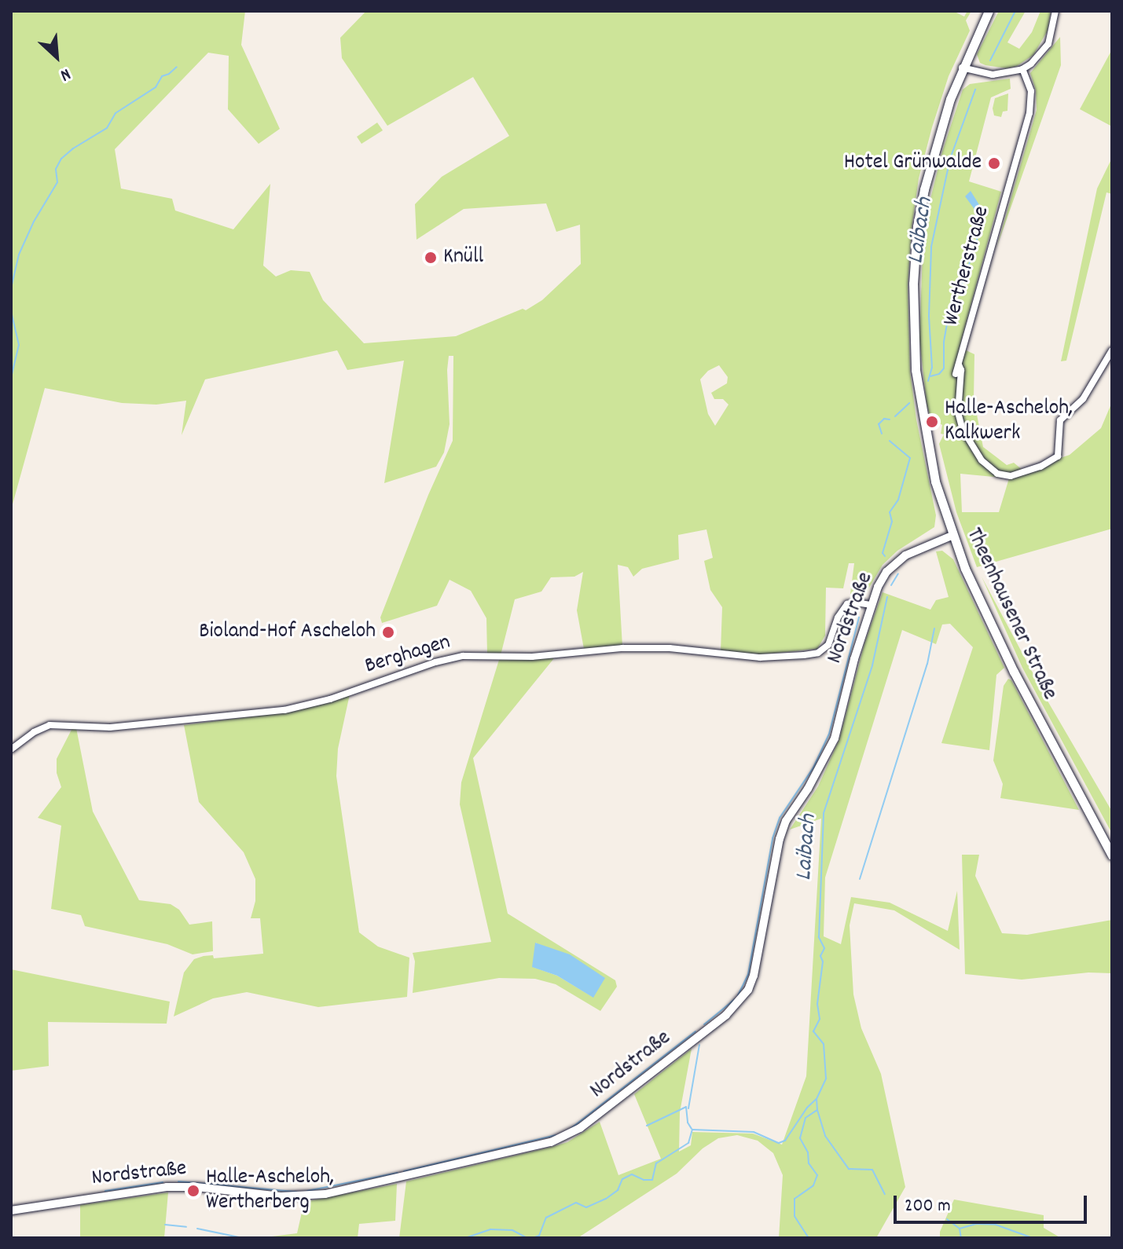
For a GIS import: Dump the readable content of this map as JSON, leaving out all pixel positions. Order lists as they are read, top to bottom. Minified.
{"streets":{"main road":["Theenhausener Straße"],"street":["Wertherstraße","Nordstraße","Berghagen"]},"crossings":[["Theenhausener Straße","Nordstraße"],["Nordstraße","Berghagen"]],"water":["Laibach"],"places":["Hotel Grünwalde","Knüll","Halle-Ascheloh, Kalkwerk","Bioland-Hof Ascheloh","Halle-Ascheloh, Wertherberg"],"scale_bar":"200 m","north":"bottom right"}
